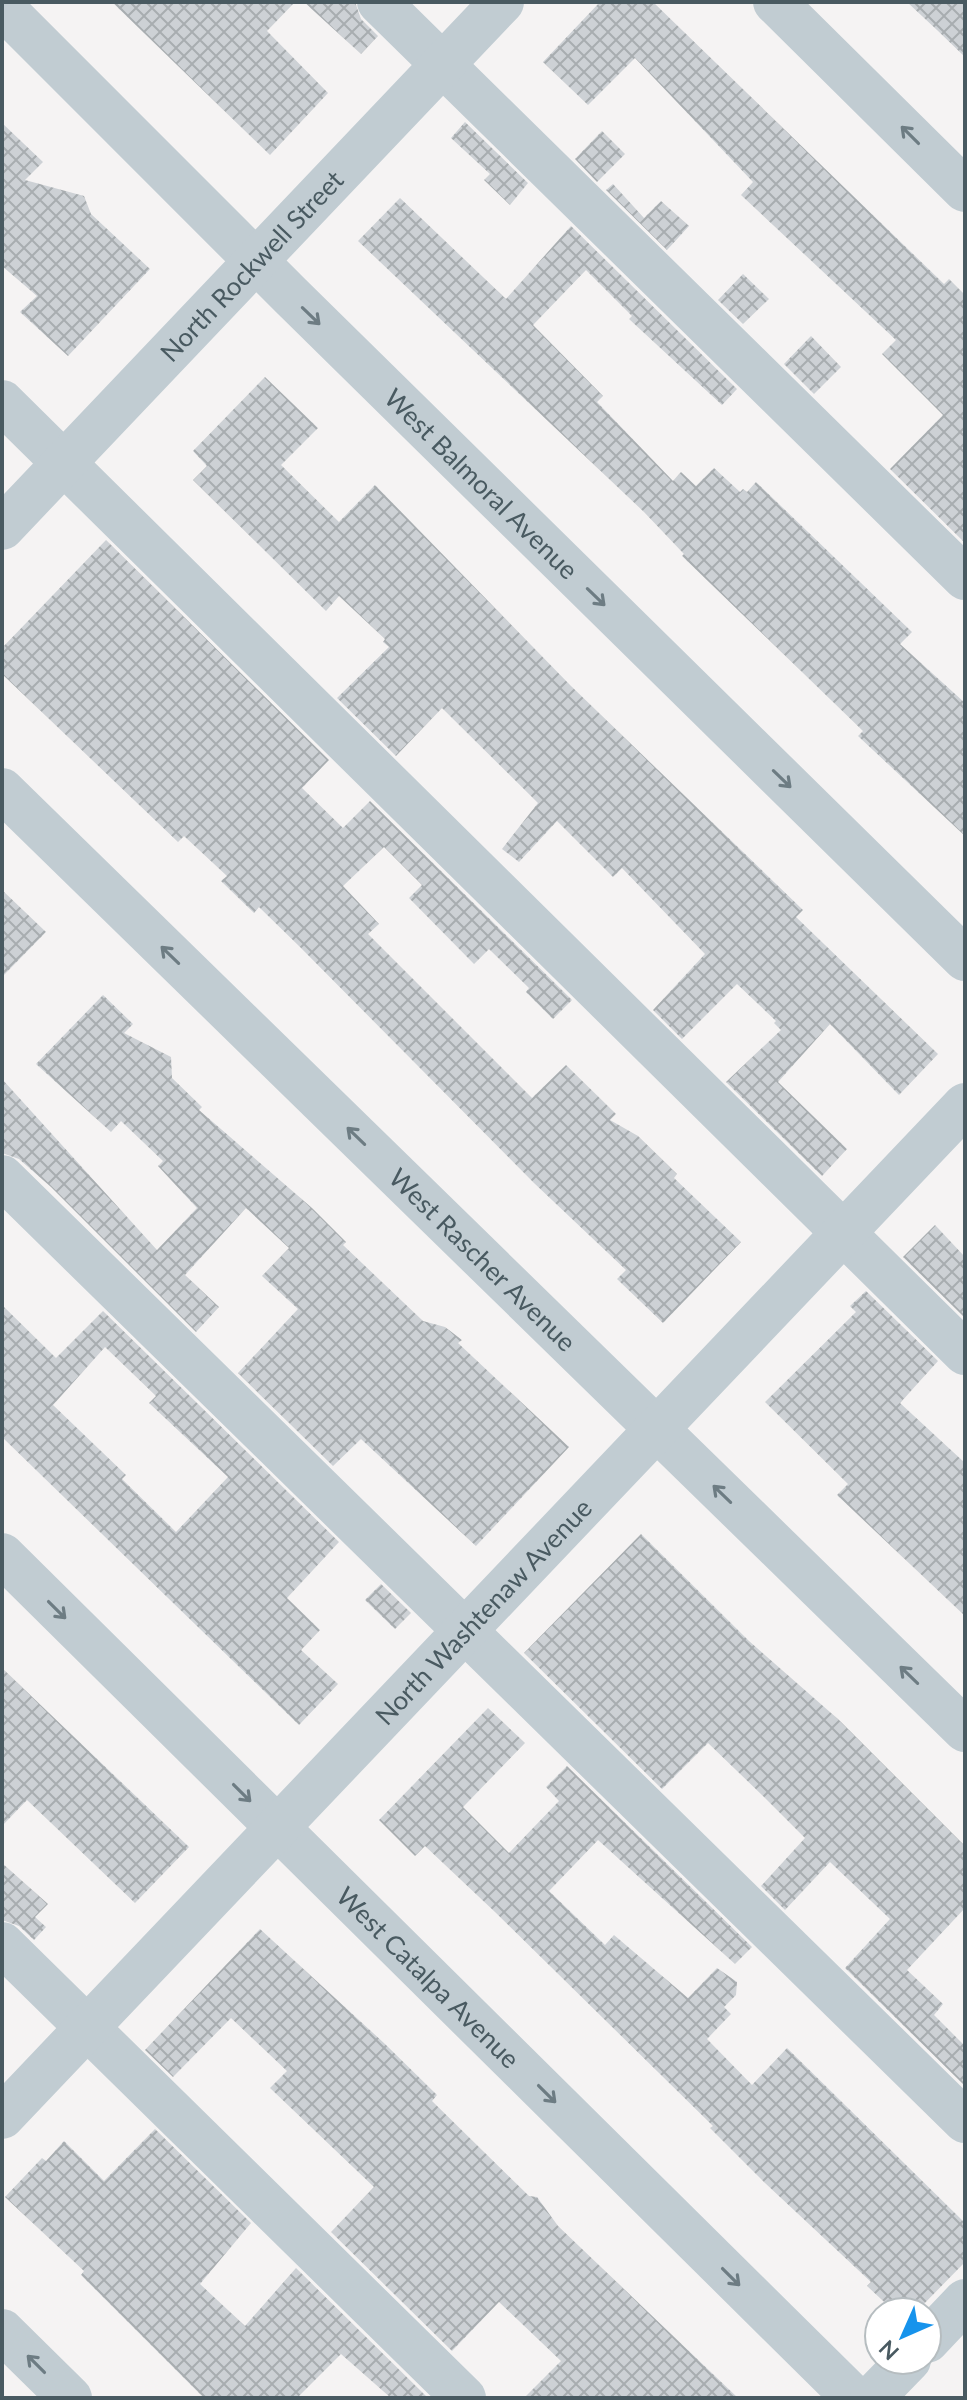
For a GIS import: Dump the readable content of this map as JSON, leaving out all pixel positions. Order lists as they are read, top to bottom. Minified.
{"streets":{"street":["North Rockwell Street","West Balmoral Avenue","West Rascher Avenue","North Washtenaw Avenue","West Catalpa Avenue"]},"crossings":[["North Rockwell Street","West Balmoral Avenue"],["West Rascher Avenue","North Washtenaw Avenue"],["North Washtenaw Avenue","West Catalpa Avenue"]],"north":"bottom left"}
